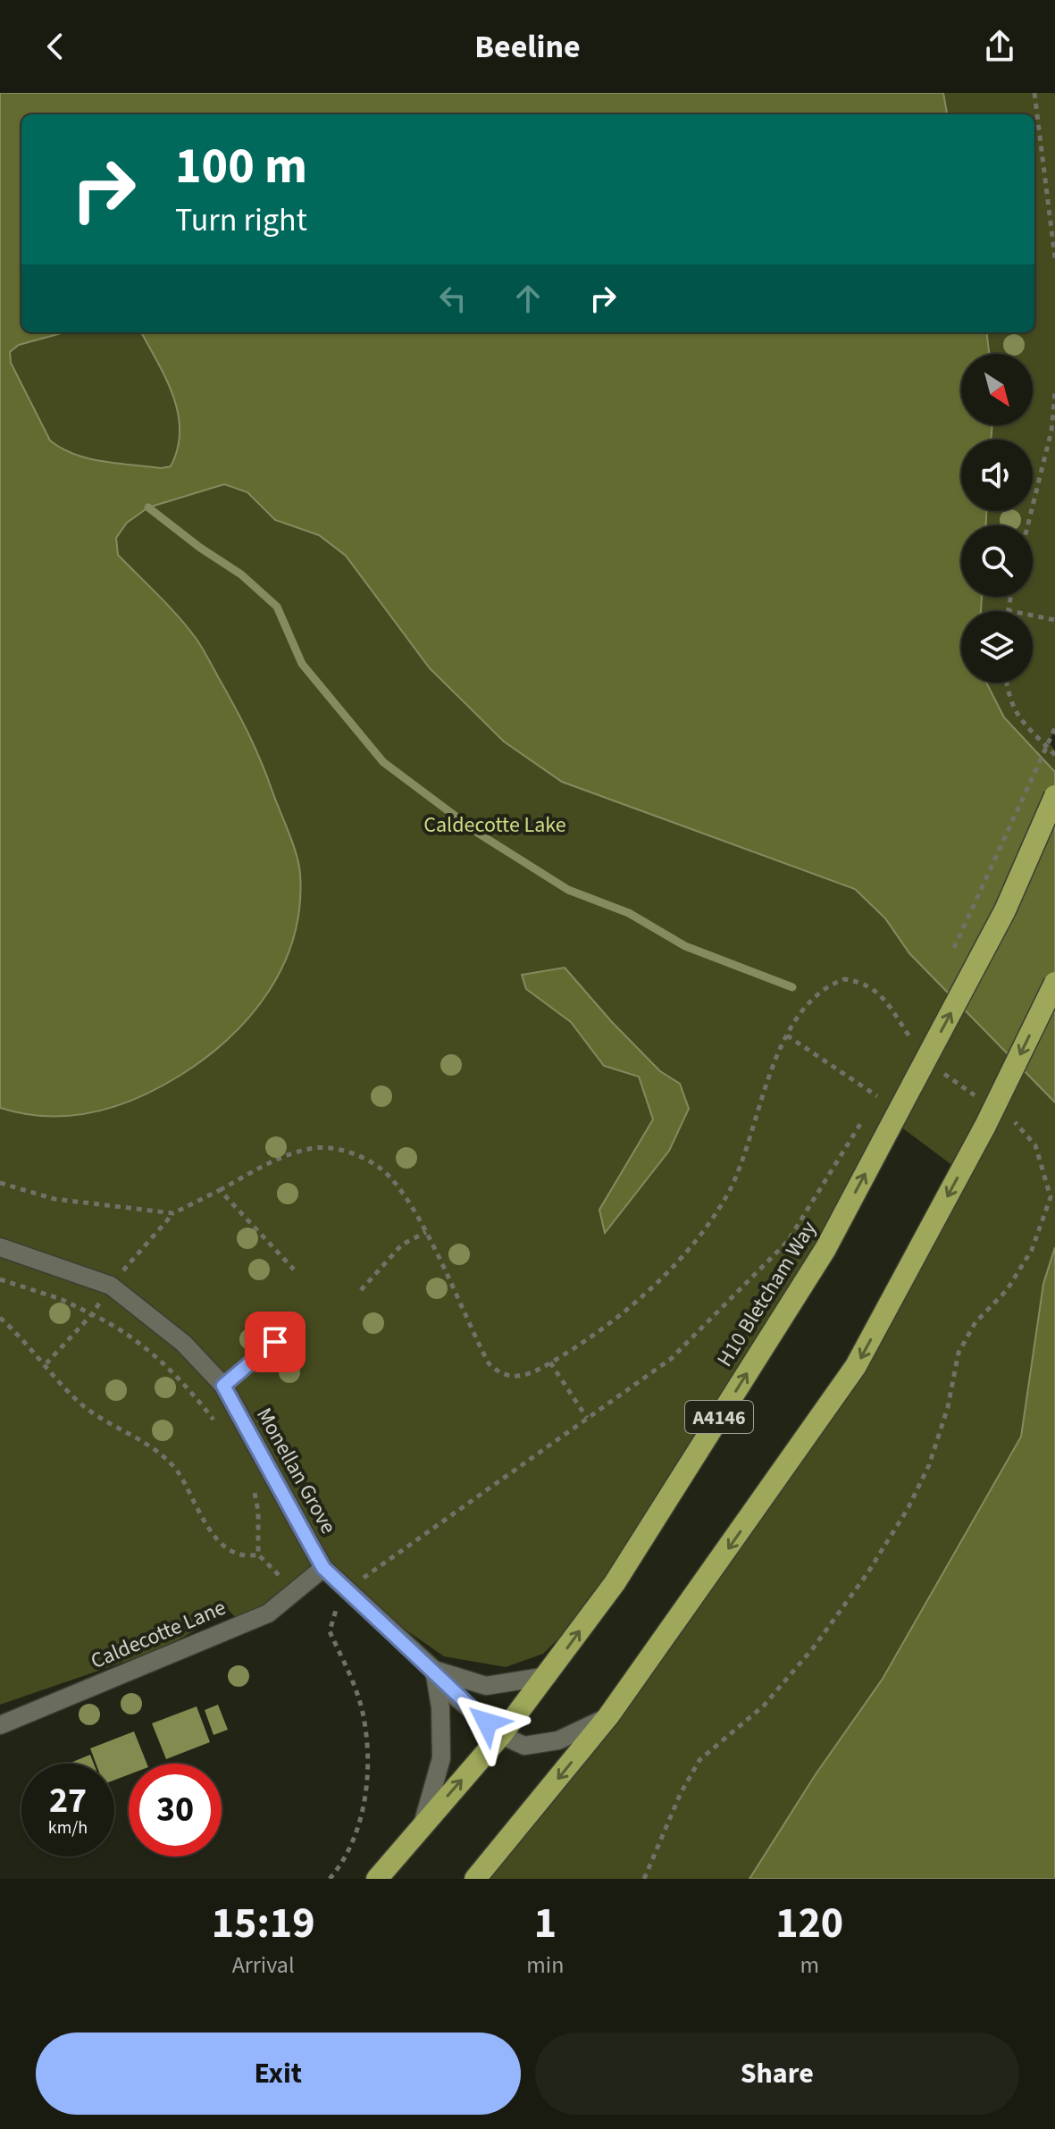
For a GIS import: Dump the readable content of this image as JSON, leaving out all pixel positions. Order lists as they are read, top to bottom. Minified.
{"streets":{"highway":["H10 Bletcham Way","A4146"],"street":["Monellan Grove","Caldecotte Lane"]},"crossings":[["H10 Bletcham Way","Monellan Grove"],["Monellan Grove","Caldecotte Lane"]],"parks":["Caldecotte Lake"],"north":"bottom right","page":{"header":"Beeline","turn":["100 m","Turn right"],"speed":"27 km/h","limit":"30","eta":["15:19","Arrival","1","min","120","m"],"buttons":["Exit","Share"]}}
